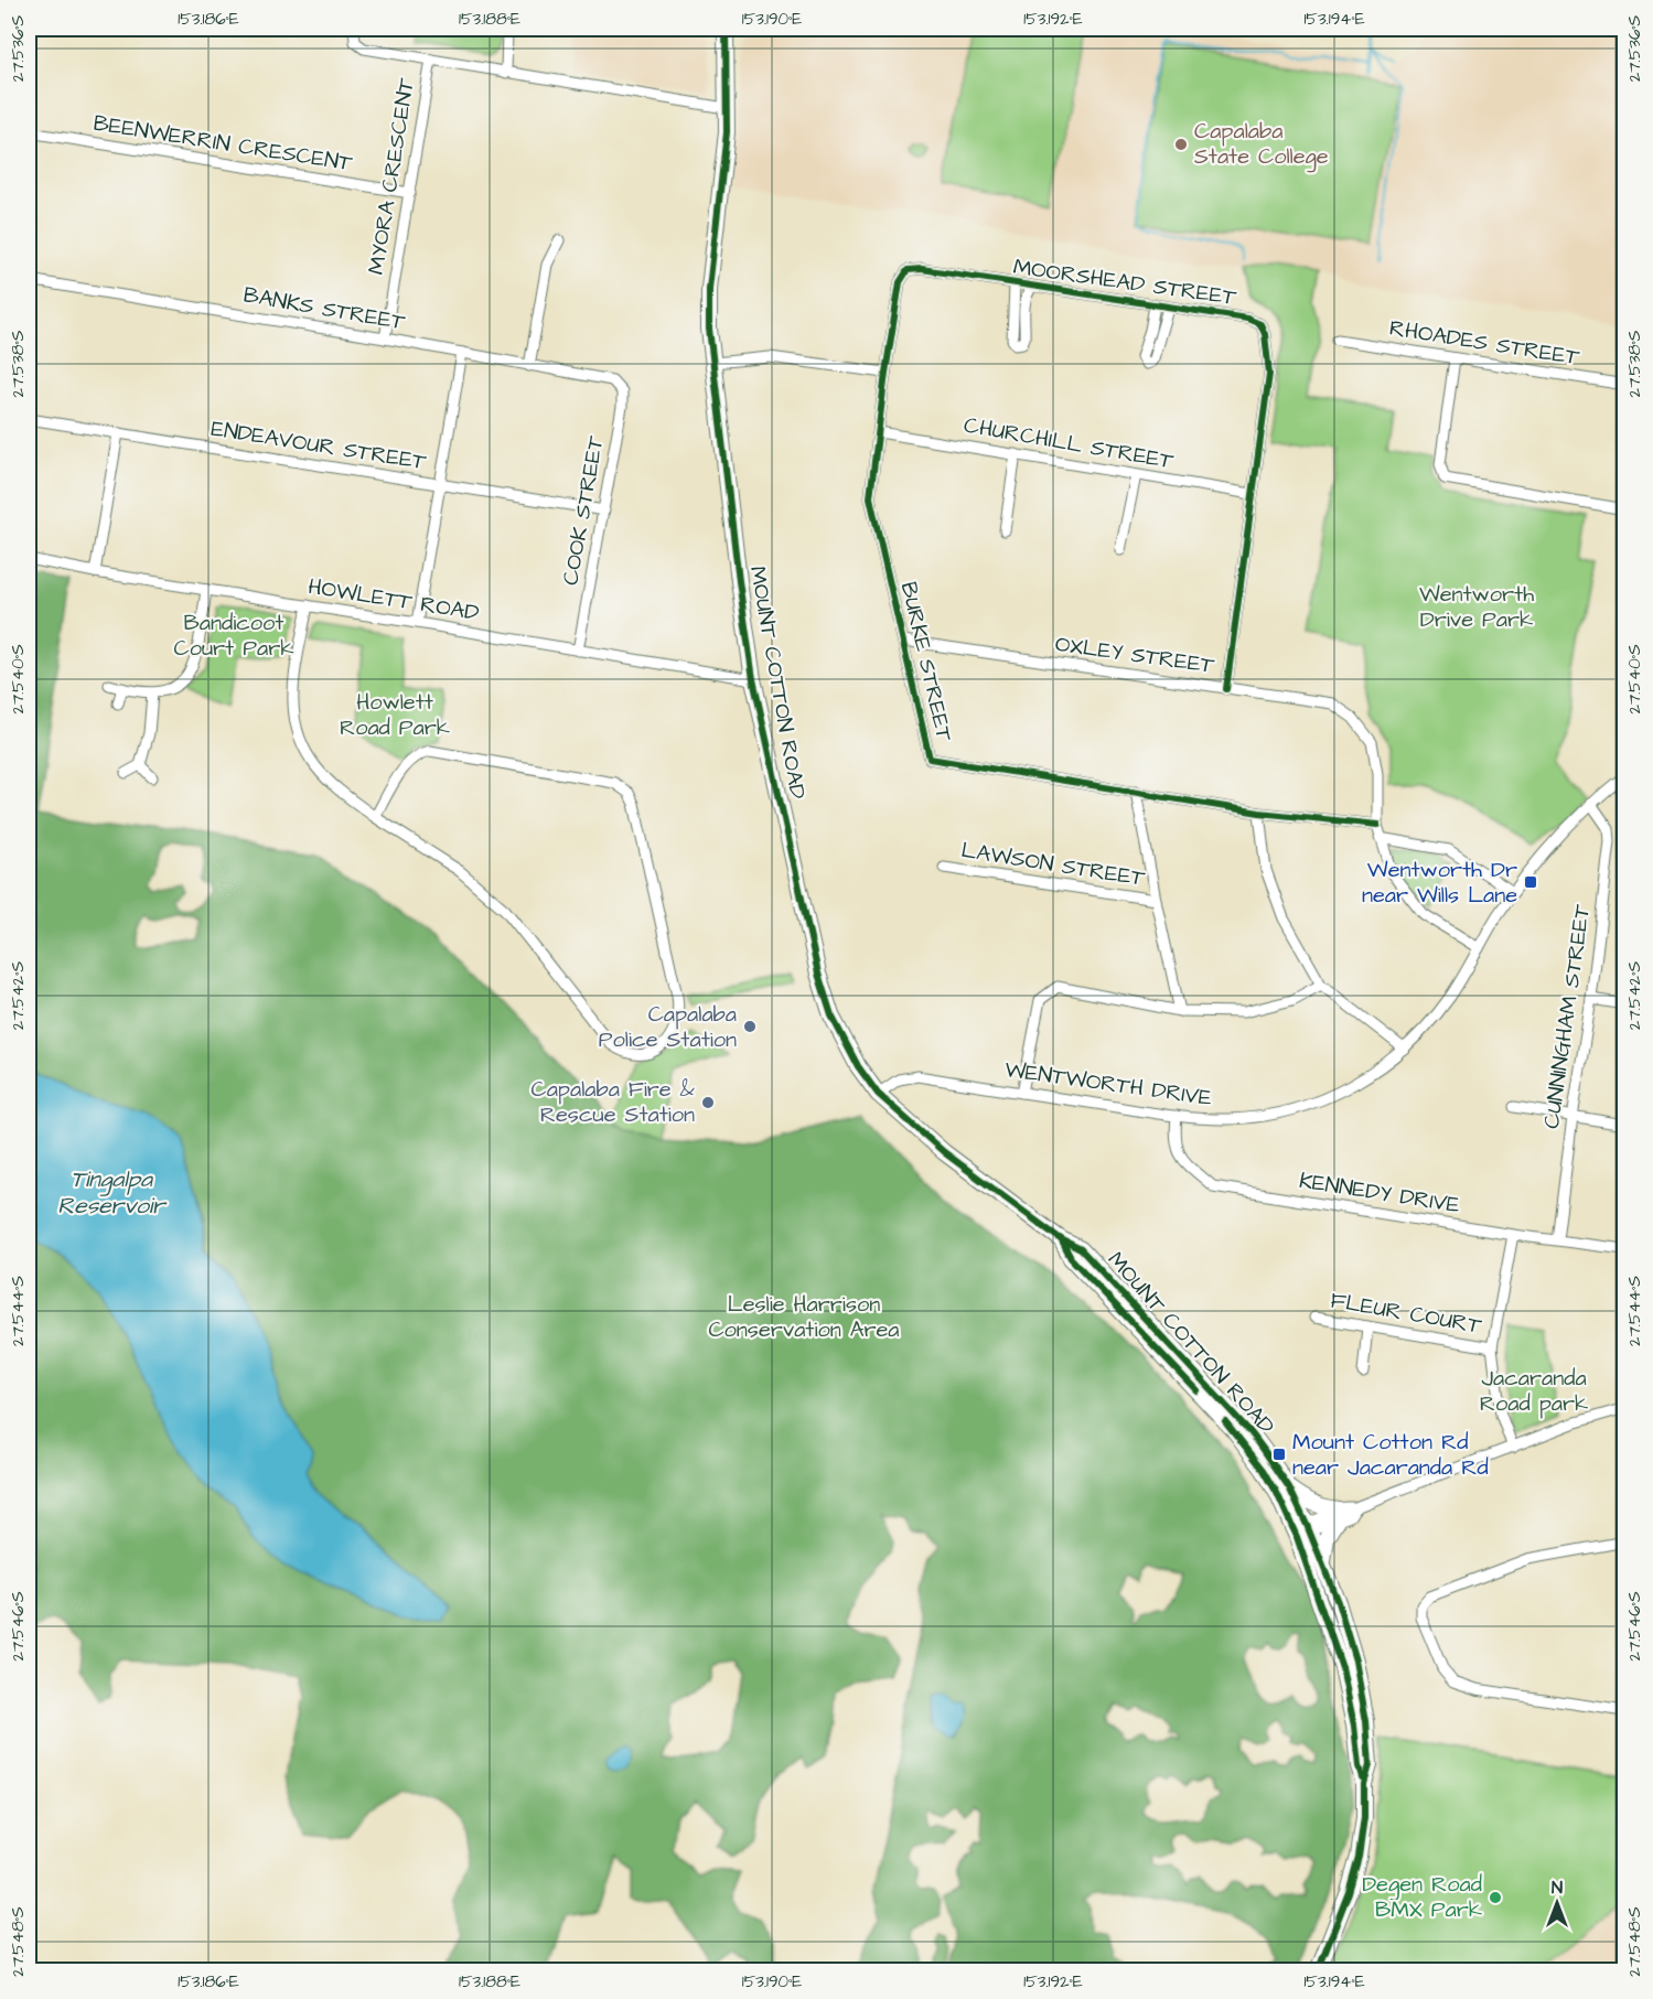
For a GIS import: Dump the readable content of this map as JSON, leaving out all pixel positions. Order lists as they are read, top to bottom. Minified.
{"streets":{"main road":["MOUNT COTTON ROAD"],"street":["BEENWERRIN CRESCENT","MYORA CRESCENT","MOORSHEAD STREET","BANKS STREET","RHOADES STREET","CHURCHILL STREET","ENDEAVOUR STREET","COOK STREET","HOWLETT ROAD","OXLEY STREET","BURKE STREET","LAWSON STREET","CUNNINGHAM STREET","WENTWORTH DRIVE","KENNEDY DRIVE","FLEUR COURT"]},"crossings":[["BEENWERRIN CRESCENT","MYORA CRESCENT"],["MYORA CRESCENT","BANKS STREET"],["MOORSHEAD STREET","CHURCHILL STREET"],["MOORSHEAD STREET","OXLEY STREET"],["MOORSHEAD STREET","BURKE STREET"],["BANKS STREET","COOK STREET"],["CHURCHILL STREET","BURKE STREET"],["ENDEAVOUR STREET","COOK STREET"],["COOK STREET","HOWLETT ROAD"],["HOWLETT ROAD","MOUNT COTTON ROAD"],["OXLEY STREET","BURKE STREET"],["OXLEY STREET","WENTWORTH DRIVE"],["MOUNT COTTON ROAD","WENTWORTH DRIVE"],["CUNNINGHAM STREET","WENTWORTH DRIVE"],["CUNNINGHAM STREET","KENNEDY DRIVE"],["WENTWORTH DRIVE","KENNEDY DRIVE"]],"water":["Tingalpa Reservoir"],"parks":["Wentworth Drive Park","Bandicoot Court Park","Howlett Road Park","Leslie Harrison Conservation Area","Jacaranda Road park"],"places":{"other":["Capalaba State College","Capalaba Police Station","Capalaba Fire & Rescue Station","Degen Road BMX Park"],"transit":["Wentworth Dr near Wills Lane","Mount Cotton Rd near Jacaranda Rd"]},"north":"top","coordinates":["153.186°E","153.188°E","153.190°E","153.192°E","153.194°E","27.536°S","27.538°S","27.540°S","27.542°S","27.544°S","27.546°S","27.548°S"]}
